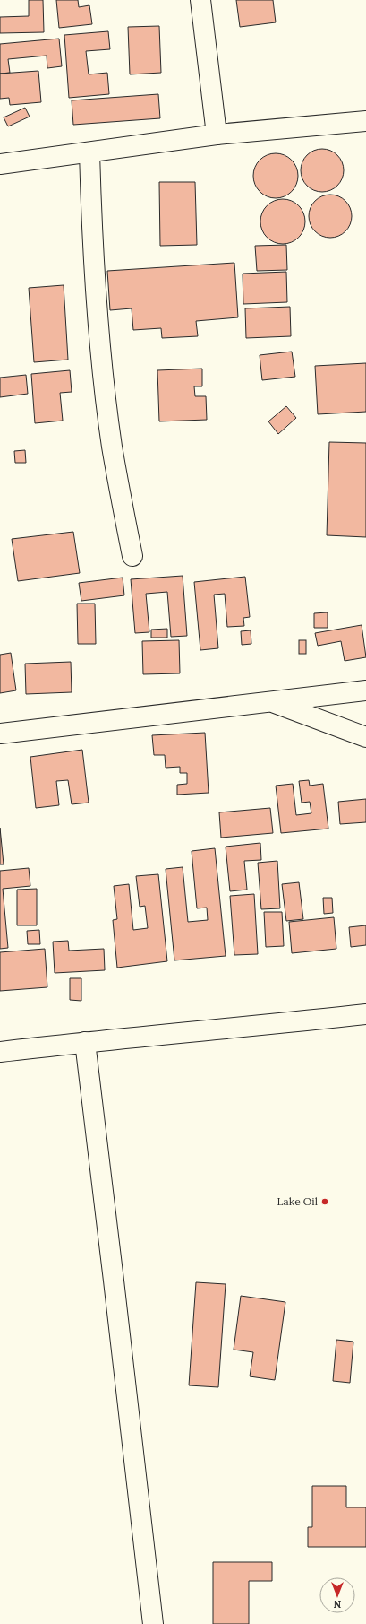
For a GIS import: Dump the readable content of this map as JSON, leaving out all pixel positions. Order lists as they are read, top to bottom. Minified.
{"places":["Lake Oil"],"north":"bottom"}
